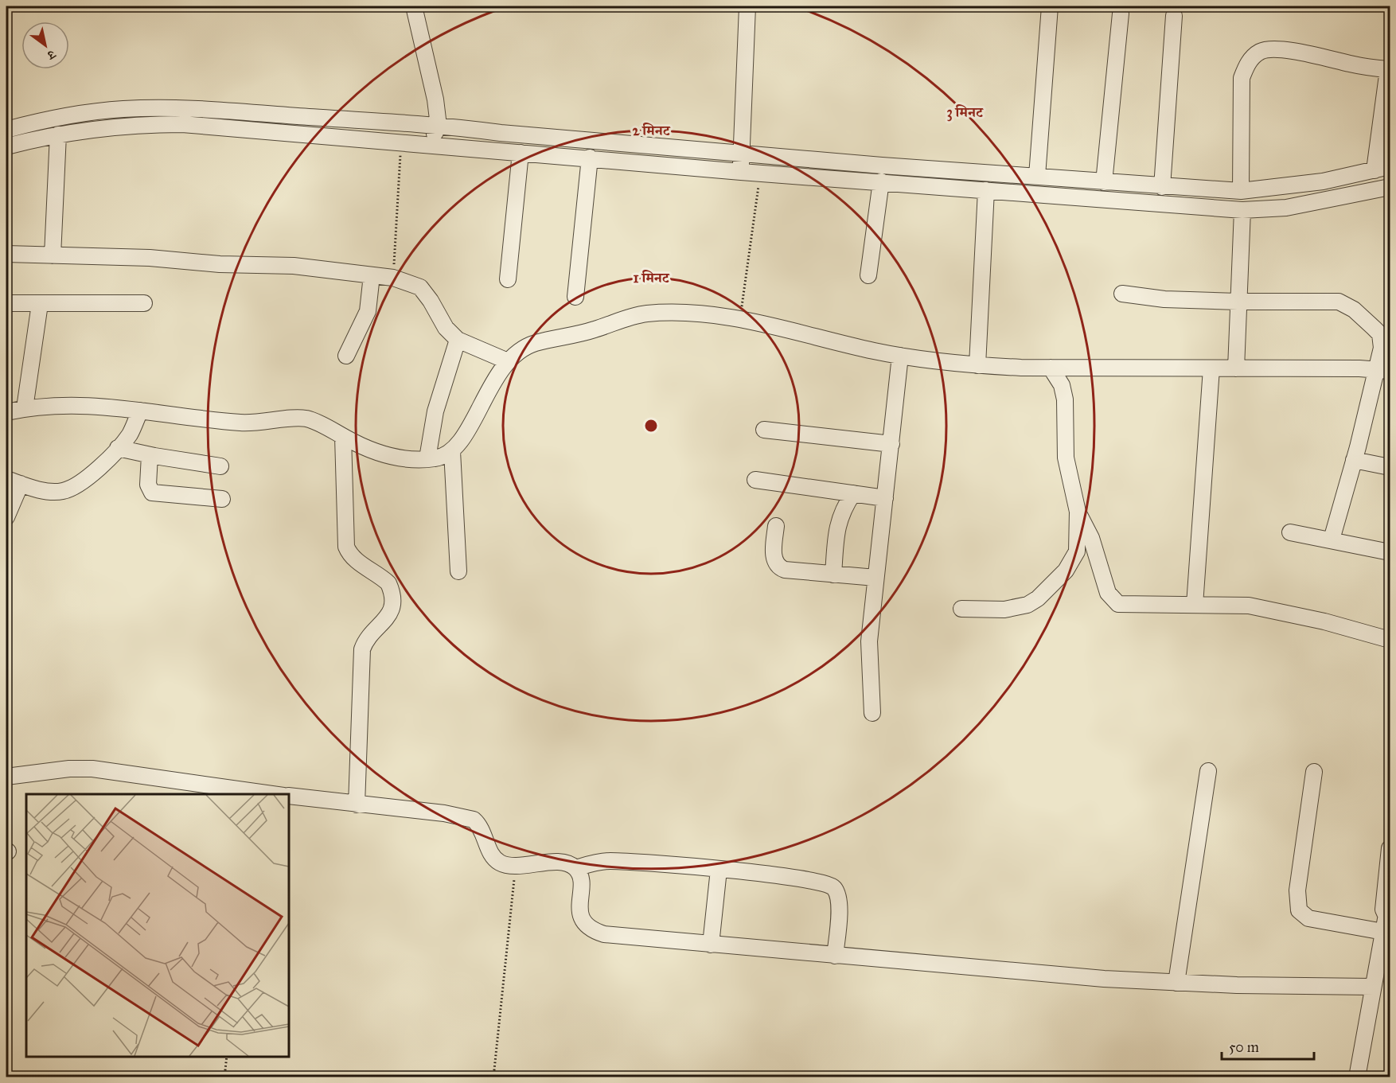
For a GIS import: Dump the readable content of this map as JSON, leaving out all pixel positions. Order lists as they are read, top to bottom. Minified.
{"scale_bar":"50 m","north":"bottom right","rings":["3 मिनट","2 मिनट","1 मिनट"]}
